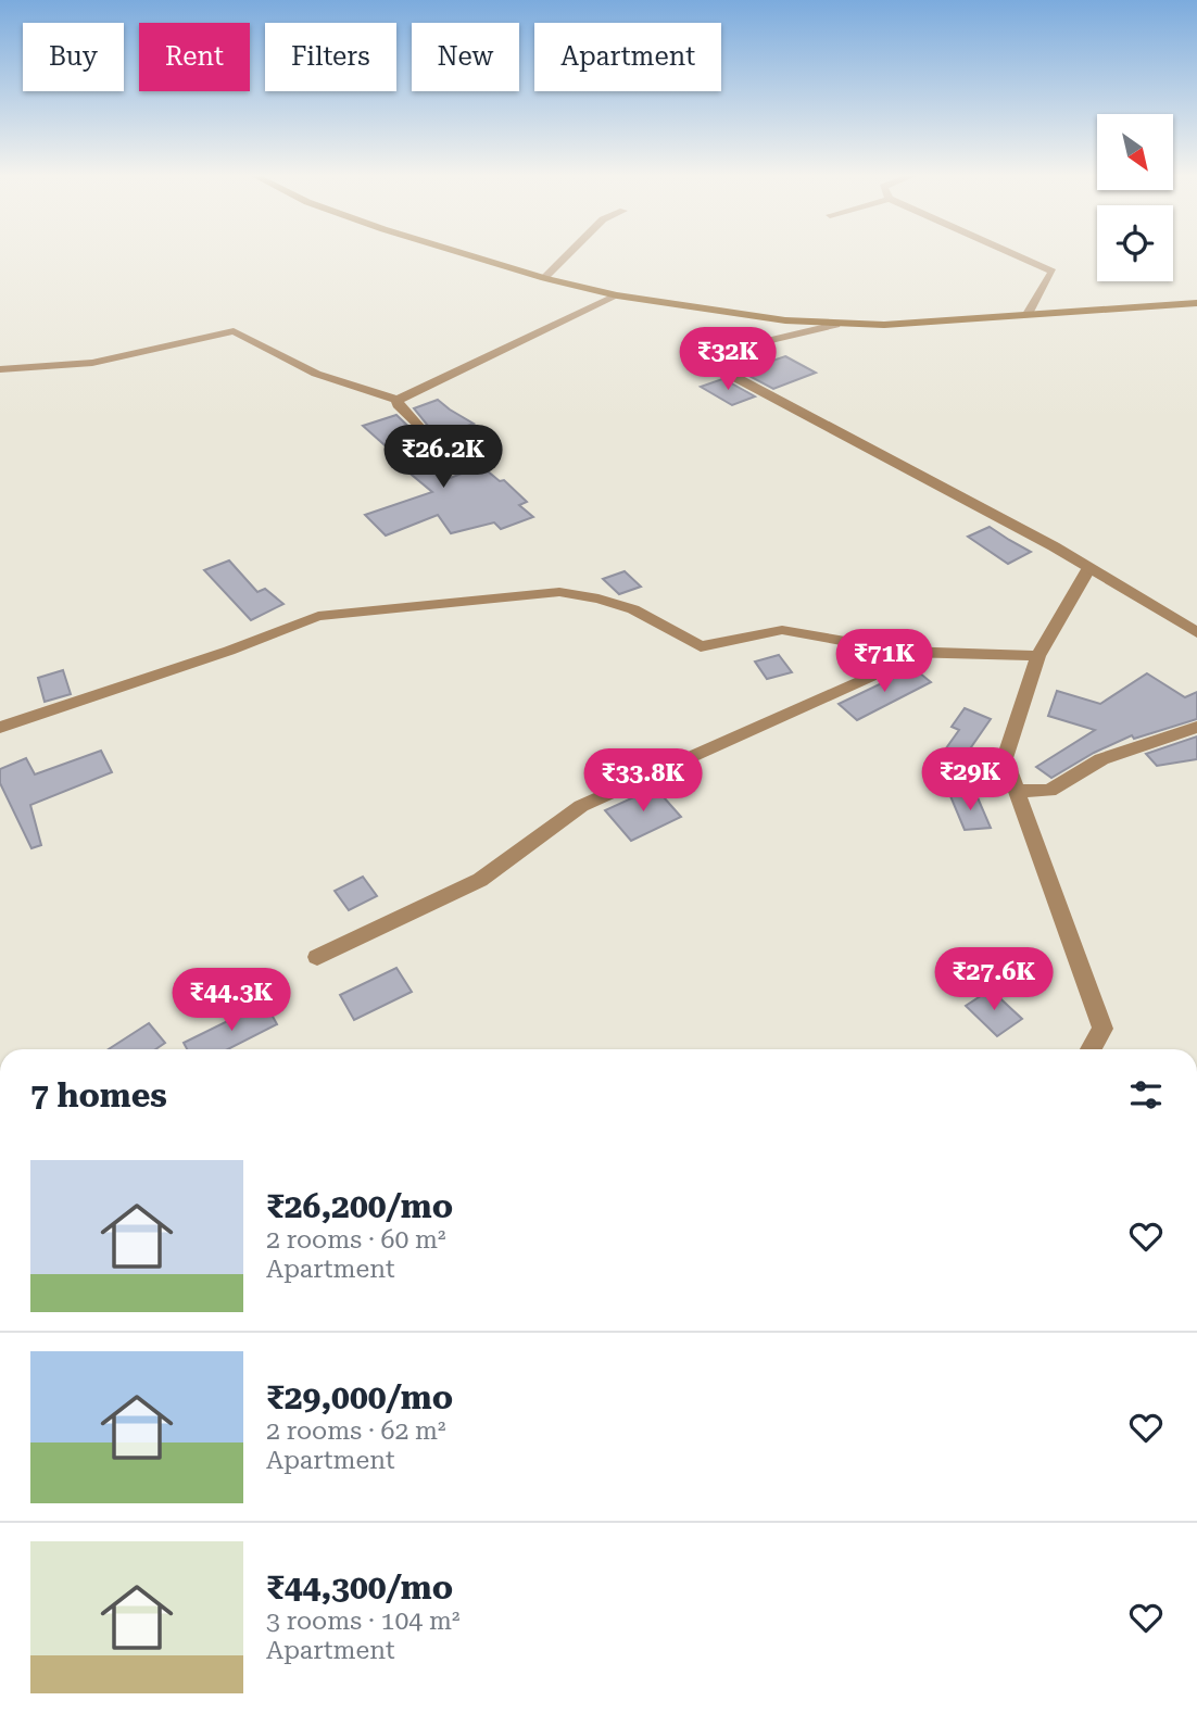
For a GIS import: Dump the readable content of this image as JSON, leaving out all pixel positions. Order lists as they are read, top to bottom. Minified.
{"north":"bottom right","page":{"chip":["Buy","Rent","Filters","New","Apartment"],"price":["₹32K","₹26.2K","₹71K","₹29K","₹33.8K","₹27.6K","₹44.3K"],"heading":"7 homes","list":[{"name":"₹26,200/mo","note":"2 rooms · 60 m² · Apartment"},{"name":"₹29,000/mo","note":"2 rooms · 62 m² · Apartment"},{"name":"₹44,300/mo","note":"3 rooms · 104 m² · Apartment"}]}}
